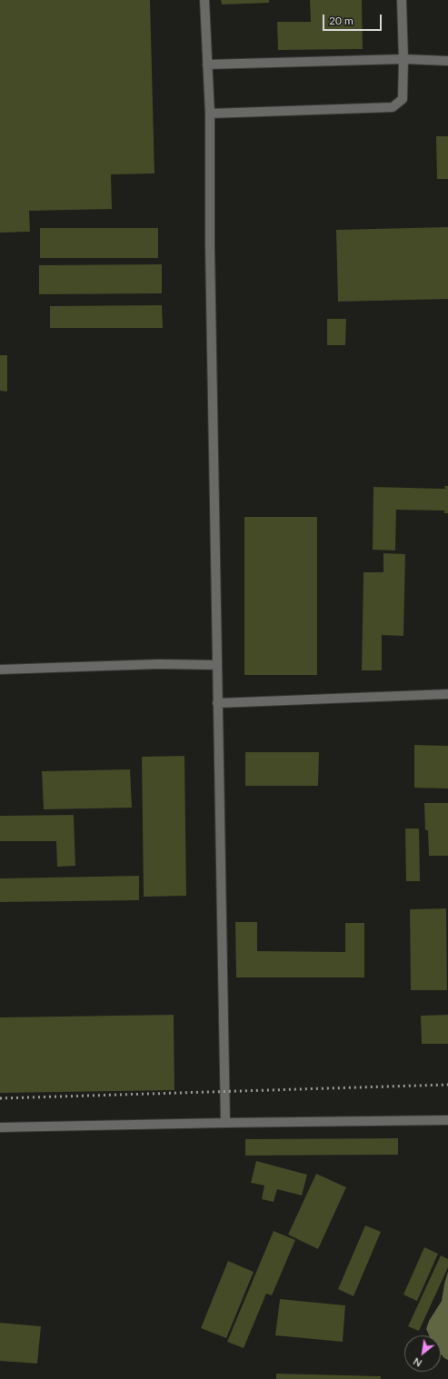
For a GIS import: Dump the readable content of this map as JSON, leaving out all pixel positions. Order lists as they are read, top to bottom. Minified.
{"scale_bar":"20 m","north":"bottom left"}
